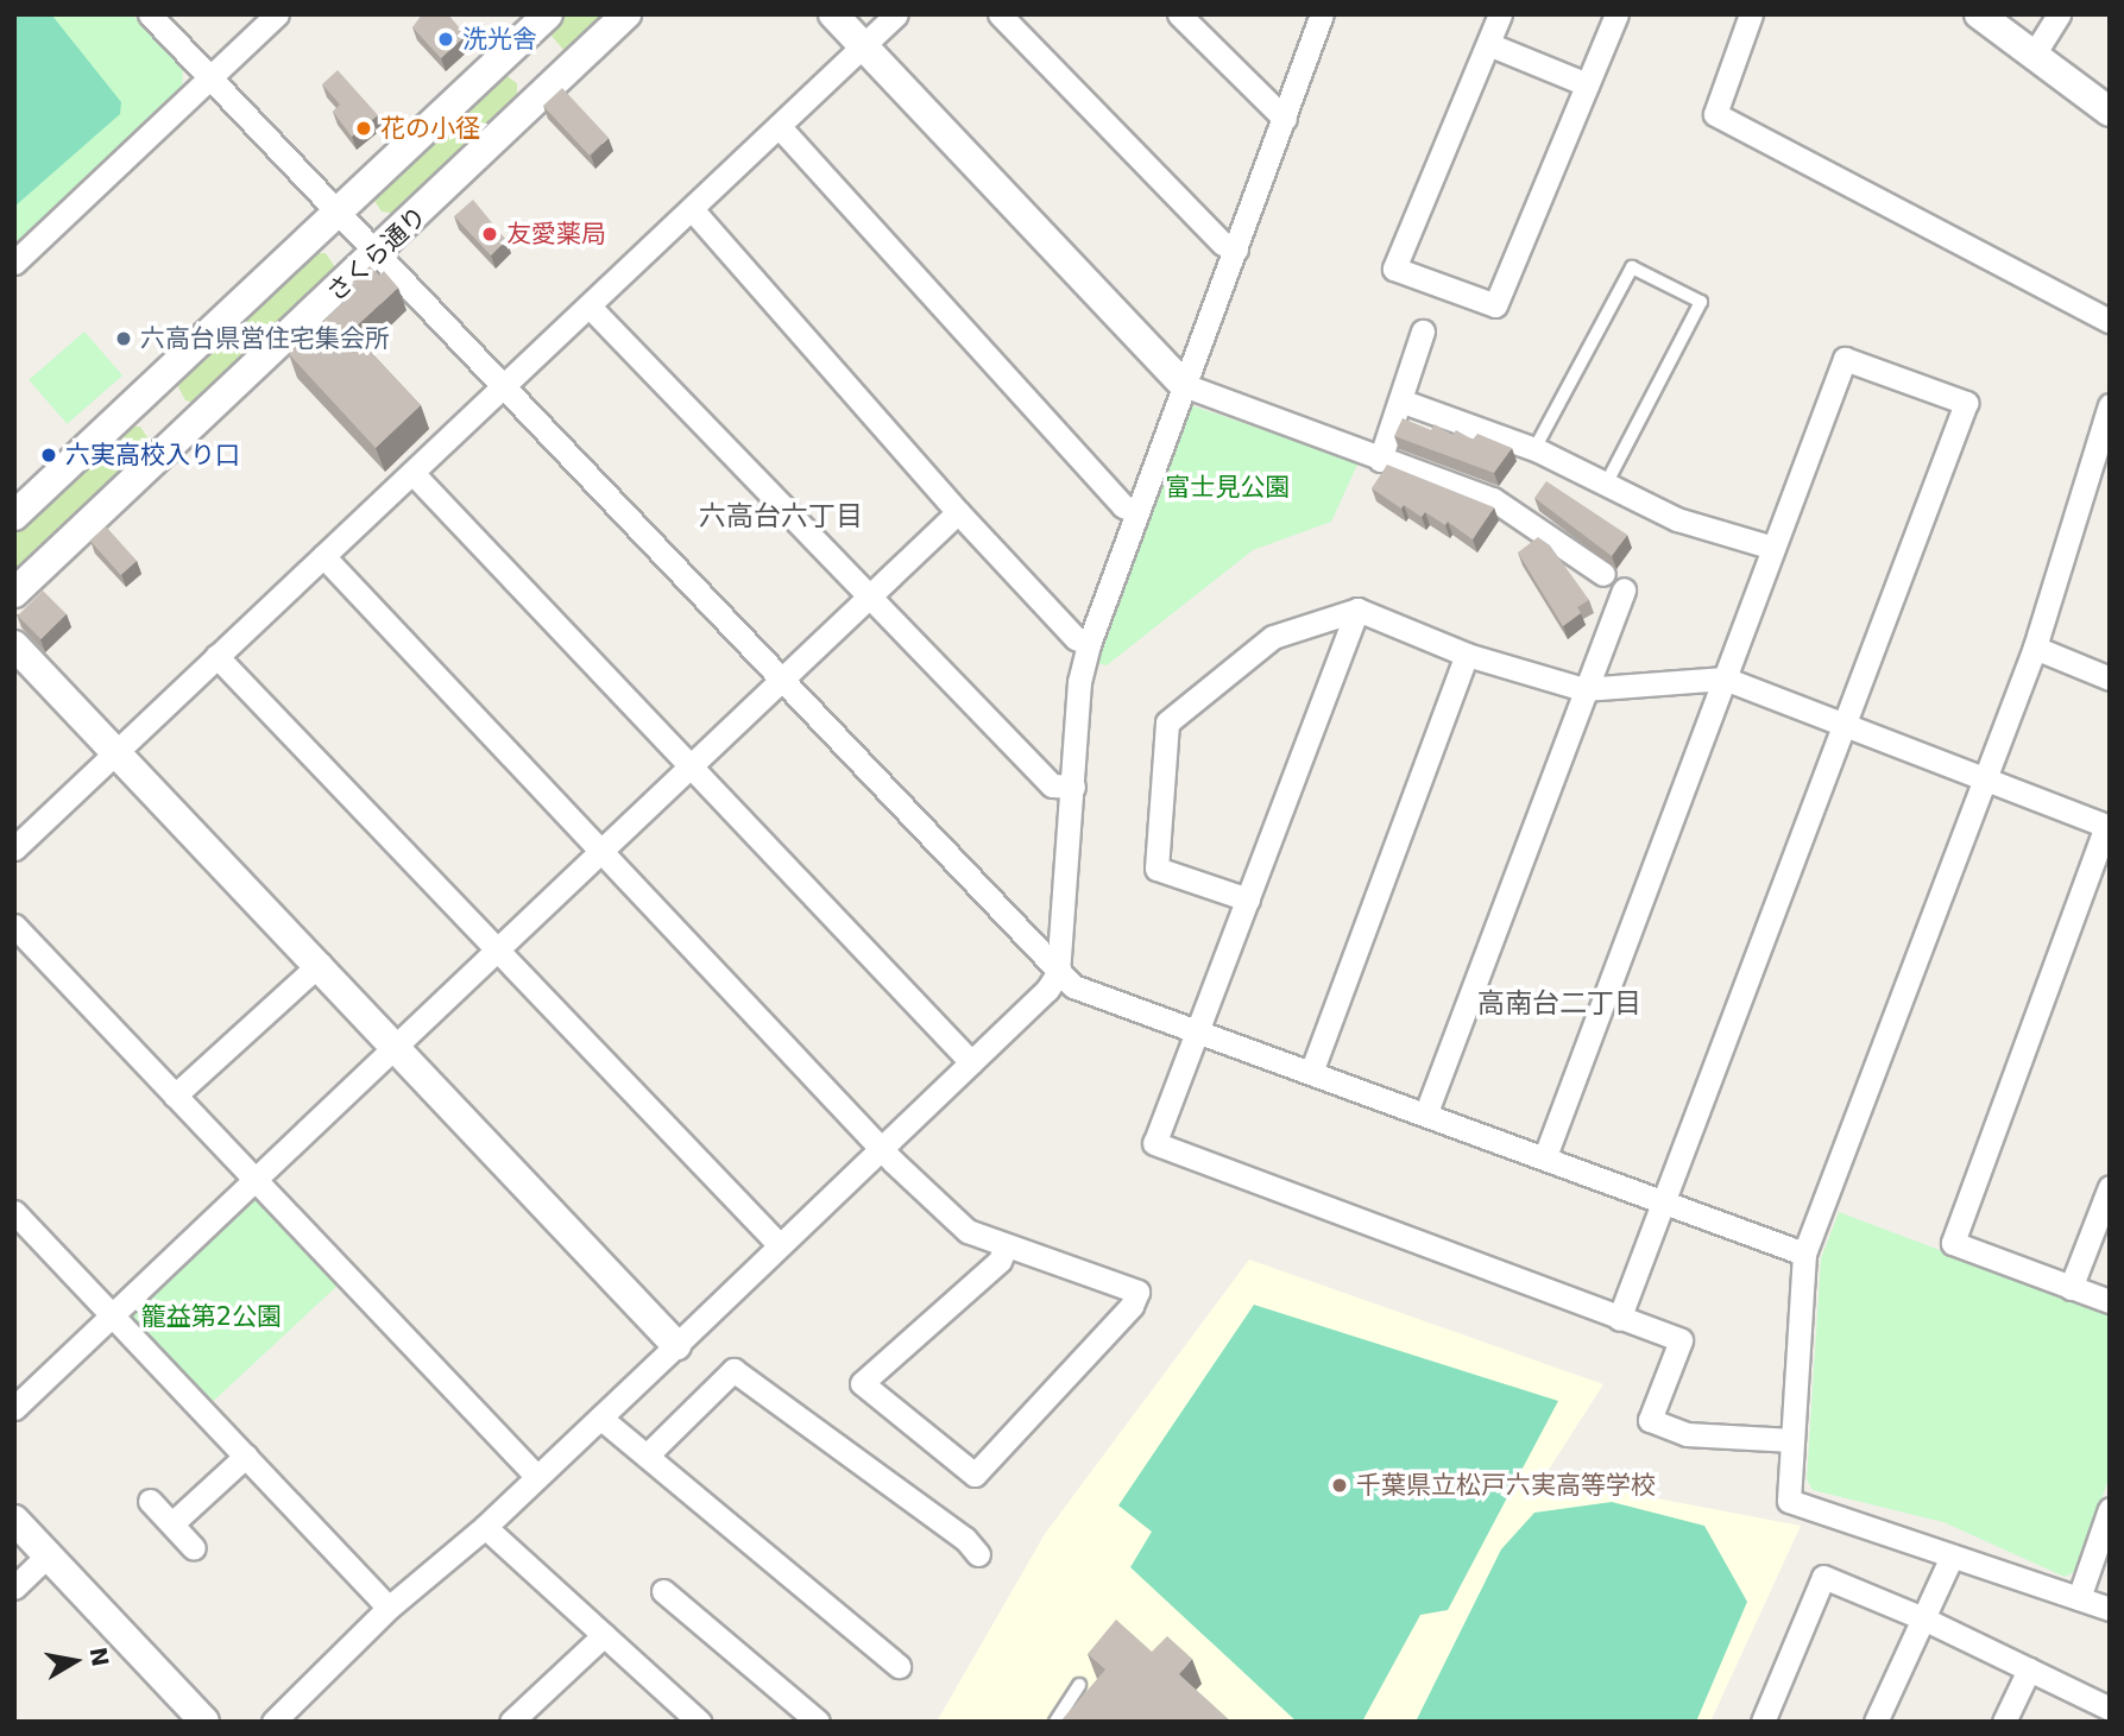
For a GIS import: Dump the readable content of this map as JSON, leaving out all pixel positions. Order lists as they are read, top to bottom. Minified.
{"streets":{"street":["さくら通り"]},"districts":["六高台六丁目","高南台二丁目"],"parks":["富士見公園","籠益第2公園"],"places":["洗光舎","花の小径","友愛薬局","六高台県営住宅集会所","六実高校入り口","千葉県立松戸六実高等学校"],"north":"right"}
